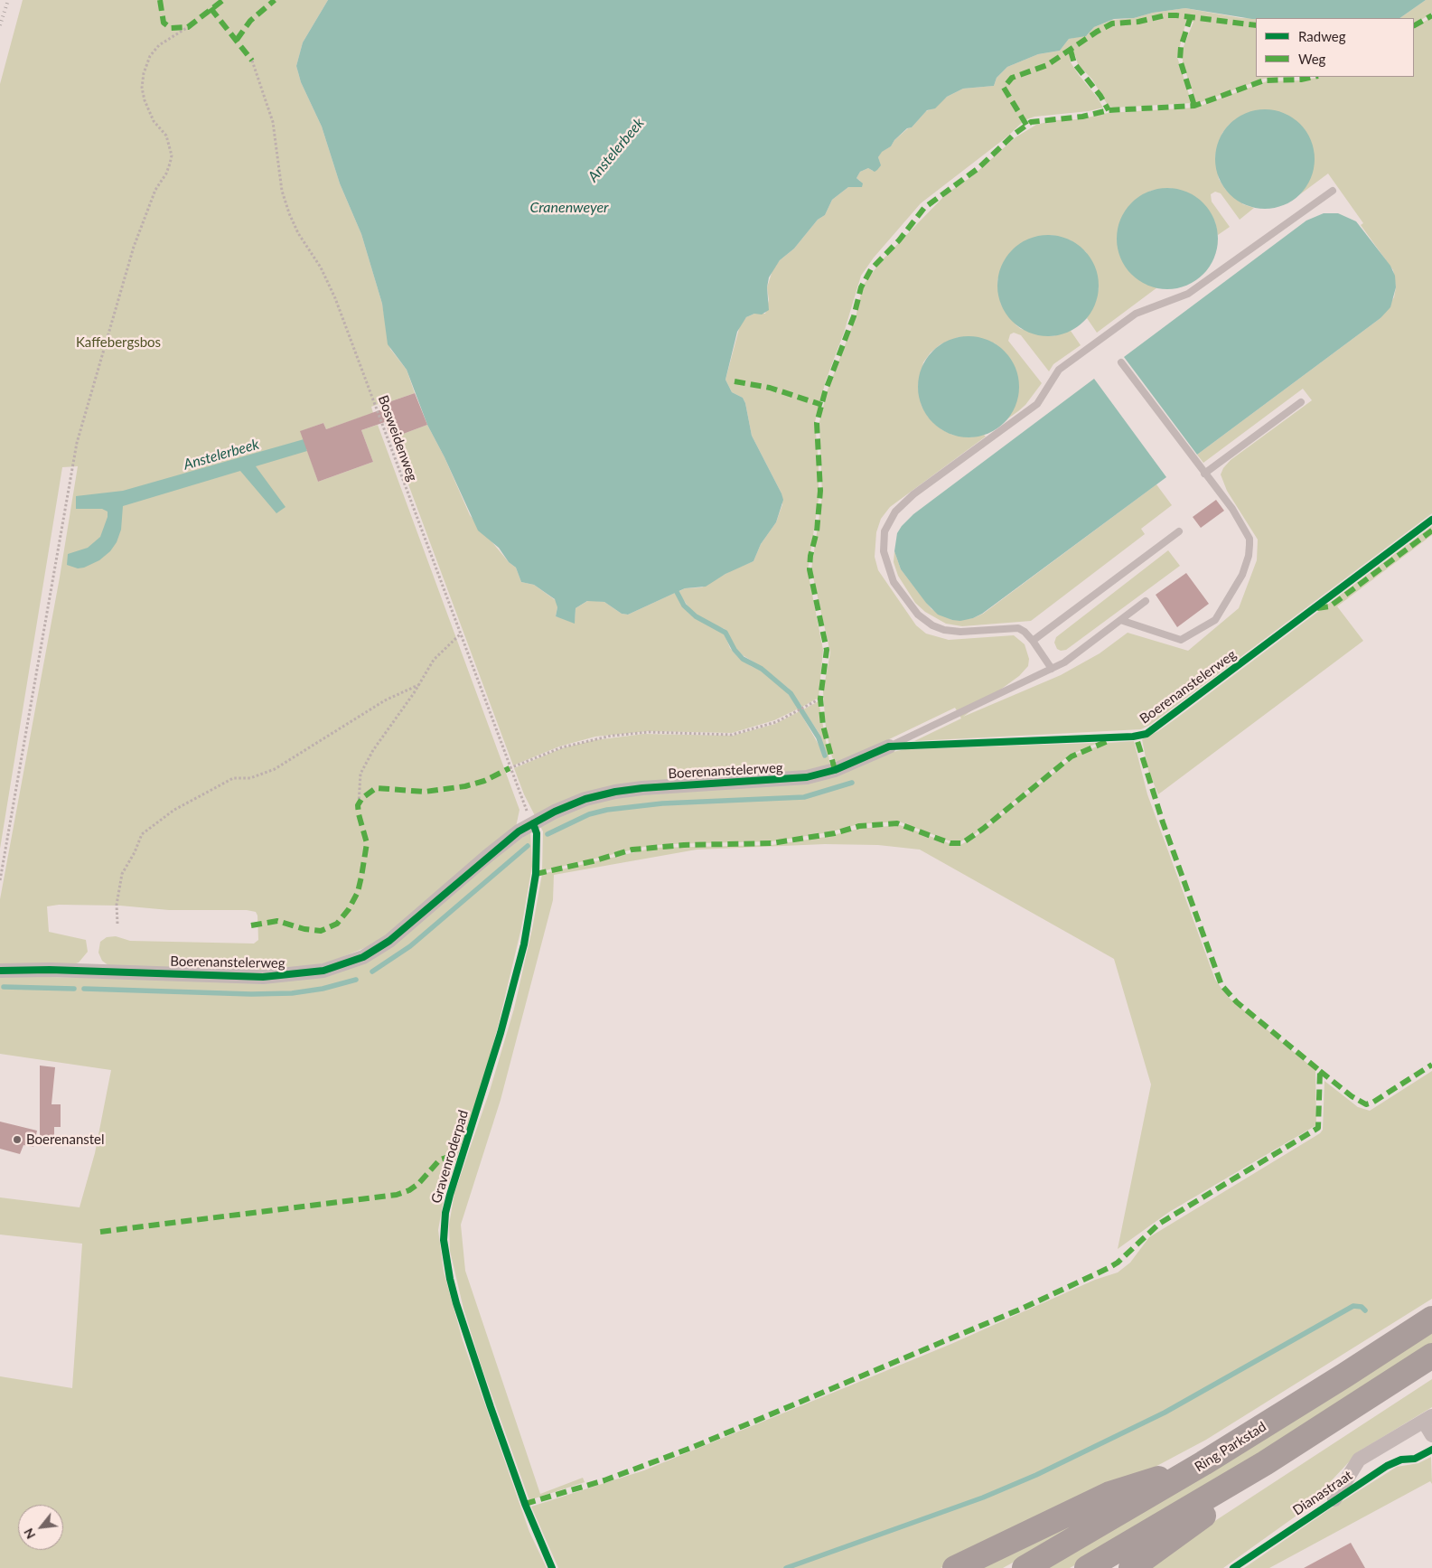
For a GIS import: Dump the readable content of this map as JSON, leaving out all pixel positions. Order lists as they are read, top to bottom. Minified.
{"streets":{"highway":["Ring Parkstad"],"street":["Boerenanstelerweg","Dianastraat"],"path":["Bosweidenweg"],"cycle path":["Gravenroderpad"]},"crossings":[["Bosweidenweg","Boerenanstelerweg"]],"water":["Anstelerbeek","Cranenweyer"],"parks":["Kaffebergsbos"],"places":["Boerenanstel"],"legend":["Radweg","Weg"],"north":"bottom left"}
